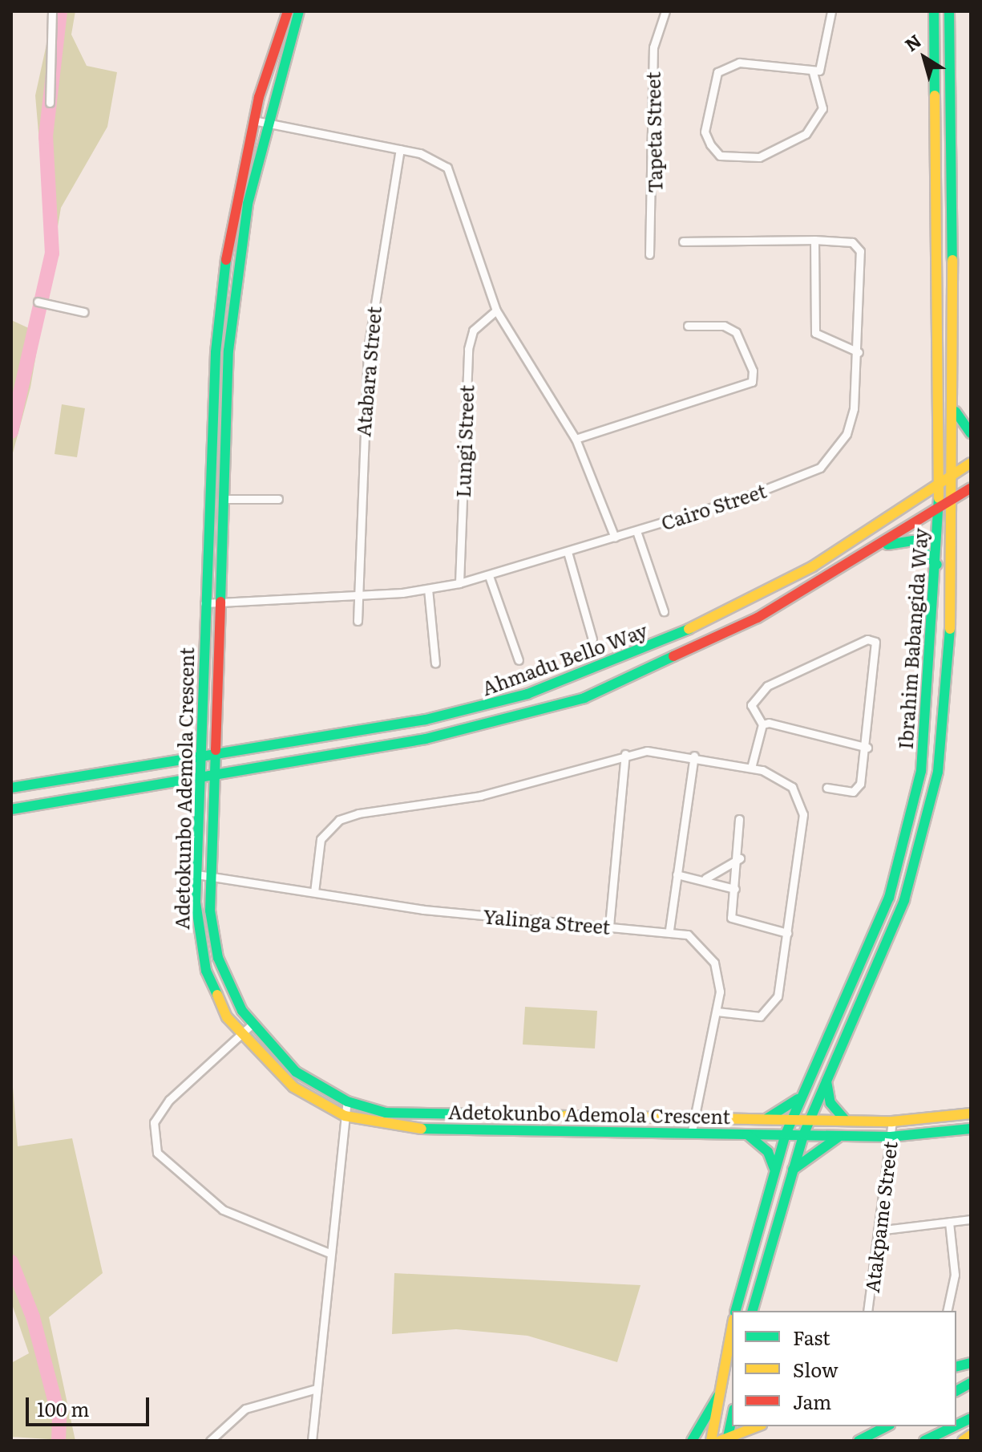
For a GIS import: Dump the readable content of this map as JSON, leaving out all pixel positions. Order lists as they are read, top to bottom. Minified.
{"streets":{"main road":["Ibrahim Babangida Way","Ahmadu Bello Way","Adetokunbo Ademola Crescent"],"street":["Tapeta Street","Atabara Street","Lungi Street","Cairo Street","Yalinga Street","Atakpame Street"]},"crossings":[["Atabara Street","Cairo Street"],["Lungi Street","Cairo Street"],["Cairo Street","Adetokunbo Ademola Crescent"],["Ibrahim Babangida Way","Ahmadu Bello Way"],["Ibrahim Babangida Way","Adetokunbo Ademola Crescent"],["Ahmadu Bello Way","Adetokunbo Ademola Crescent"],["Adetokunbo Ademola Crescent","Yalinga Street"],["Adetokunbo Ademola Crescent","Atakpame Street"]],"legend":["Fast","Slow","Jam"],"scale_bar":"100 m","north":"top left"}
